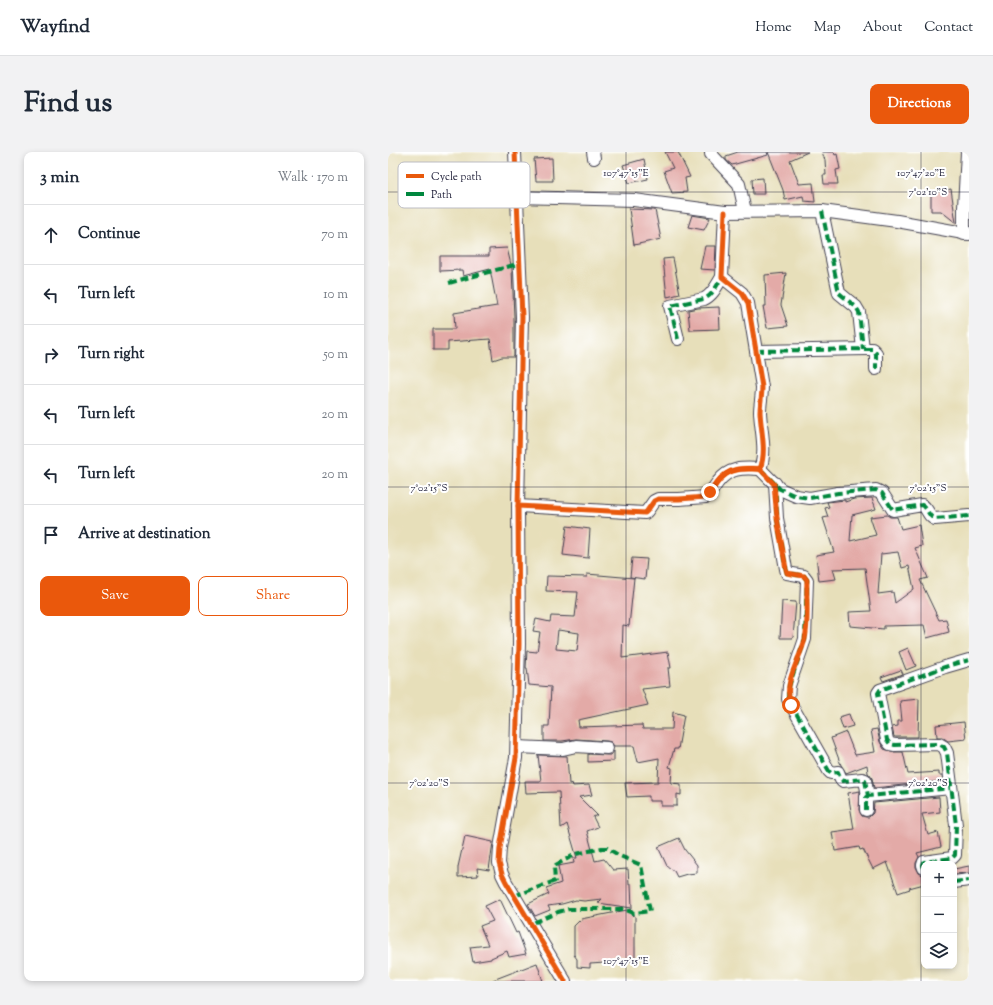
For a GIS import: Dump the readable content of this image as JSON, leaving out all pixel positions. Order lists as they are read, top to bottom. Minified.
{"legend":["Cycle path","Path"],"page":{"header":"Wayfind","nav":["Home","Map","About","Contact"],"title":"Find us","buttons":["Directions",["Save","Share"]],"heading":["3 min","Walk · 170 m"],"list":[["Continue","70 m"],["Turn left","10 m"],["Turn right","50 m"],["Turn left","20 m"],["Turn left","20 m"],"Arrive at destination"],"map_buttons":["+","−"]},"coordinates":["107°47'15\"E","107°47'20\"E","7°02'10\"S","7°02'15\"S","7°02'20\"S"]}
